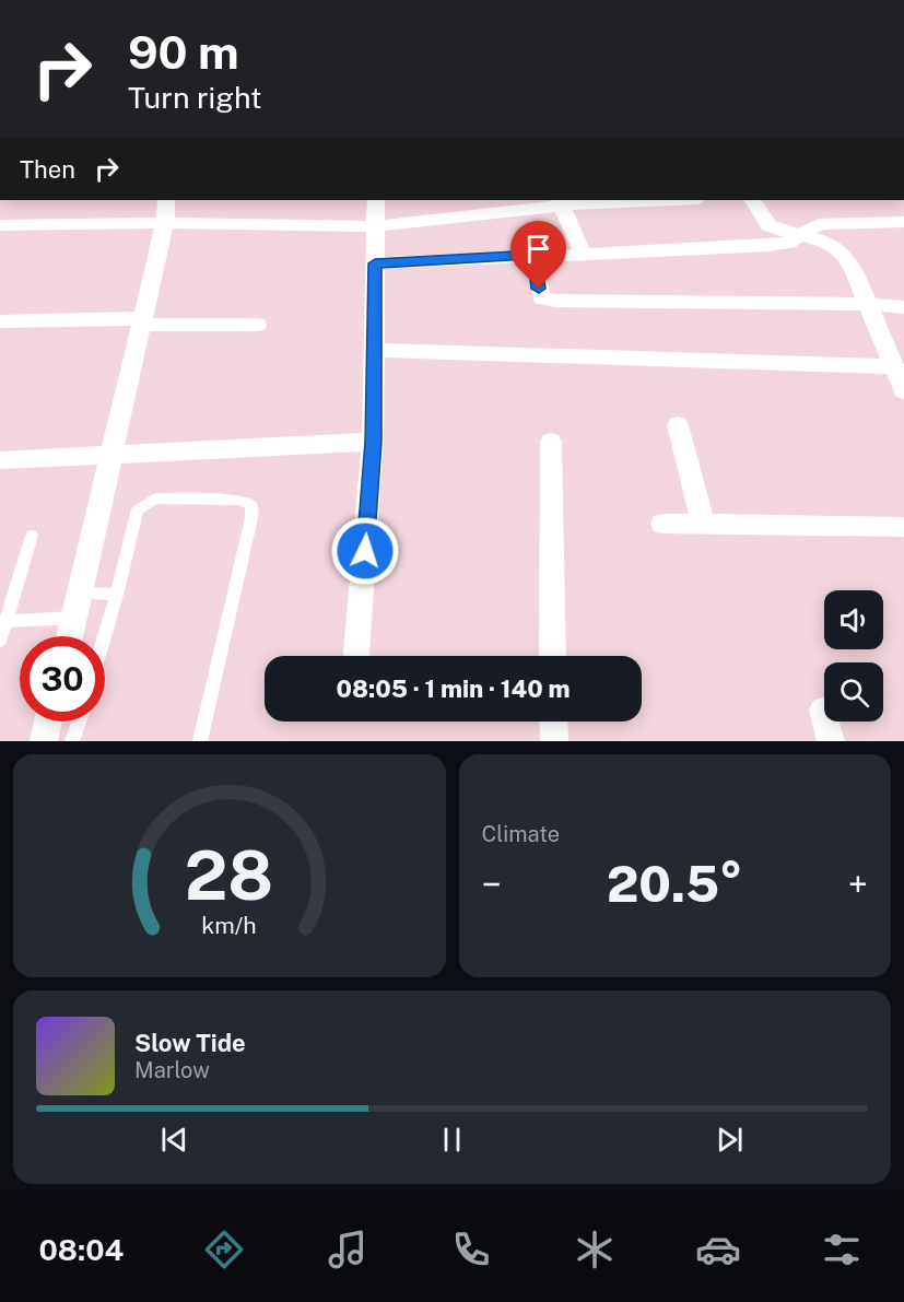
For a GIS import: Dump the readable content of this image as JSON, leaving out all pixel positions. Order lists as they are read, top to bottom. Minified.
{"page":{"turn":["90 m","Turn right"],"then":"Then","limit":"30","trip":"08:05 · 1 min · 140 m","tile":"Climate","heat":["−","20.5°","+"],"song":["Slow Tide","Marlow"],"tabs":"08:04","gauge":["28","km/h"]}}
